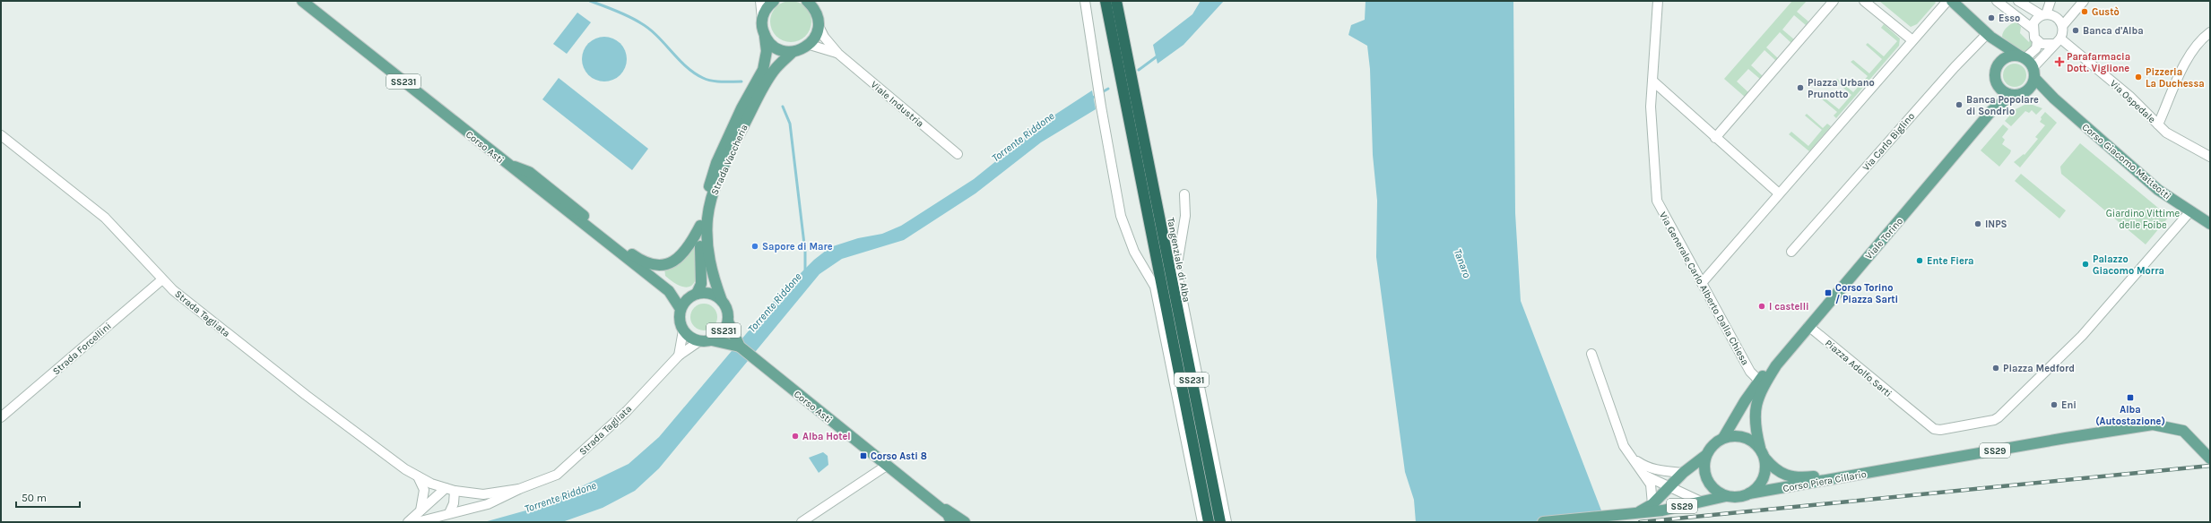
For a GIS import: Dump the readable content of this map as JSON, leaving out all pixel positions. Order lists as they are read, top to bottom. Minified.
{"streets":{"highway":["SS231","Tangenziale di Alba"],"main road":["Corso Asti","Strada Vaccheria","Corso Giacomo Matteotti","Viale Torino","SS29","Corso Piera Cillario"],"street":["Via Ospedale","Viale Industria","Via Carlo Biglino","Via Generale Carlo Alberto Dalla Chiesa","Strada Tagliata","Strada Forcellini","Piazza Adolfo Sarti"]},"crossings":[["SS231","Corso Asti"],["SS231","Strada Vaccheria"],["SS231","Strada Tagliata"],["Strada Vaccheria","Strada Tagliata"],["Corso Giacomo Matteotti","Viale Torino"],["Corso Giacomo Matteotti","Piazza Adolfo Sarti"],["Viale Torino","Via Generale Carlo Alberto Dalla Chiesa"],["Viale Torino","Piazza Adolfo Sarti"],["Viale Torino","SS29"],["Viale Torino","Corso Piera Cillario"],["Strada Tagliata","Strada Forcellini"],["SS29","Corso Piera Cillario"]],"water":["Torrente Riddone","Tanaro"],"parks":["Giardino Vittime delle Foibe"],"places":{"other":["Gustò","Esso","Banca d'Alba","Pizzeria La Duchessa","Piazza Urbano Prunotto","Banca Popolare di Sondrio","INPS","Sapore di Mare","Ente Fiera","Palazzo Giacomo Morra","I castelli","Piazza Medford","Eni","Alba Hotel"],"health":["Parafarmacia Dott. Viglione"],"transit":["Corso Torino / Piazza Sarti","Alba (Autostazione)","Corso Asti 8"]},"scale_bar":"50 m"}
